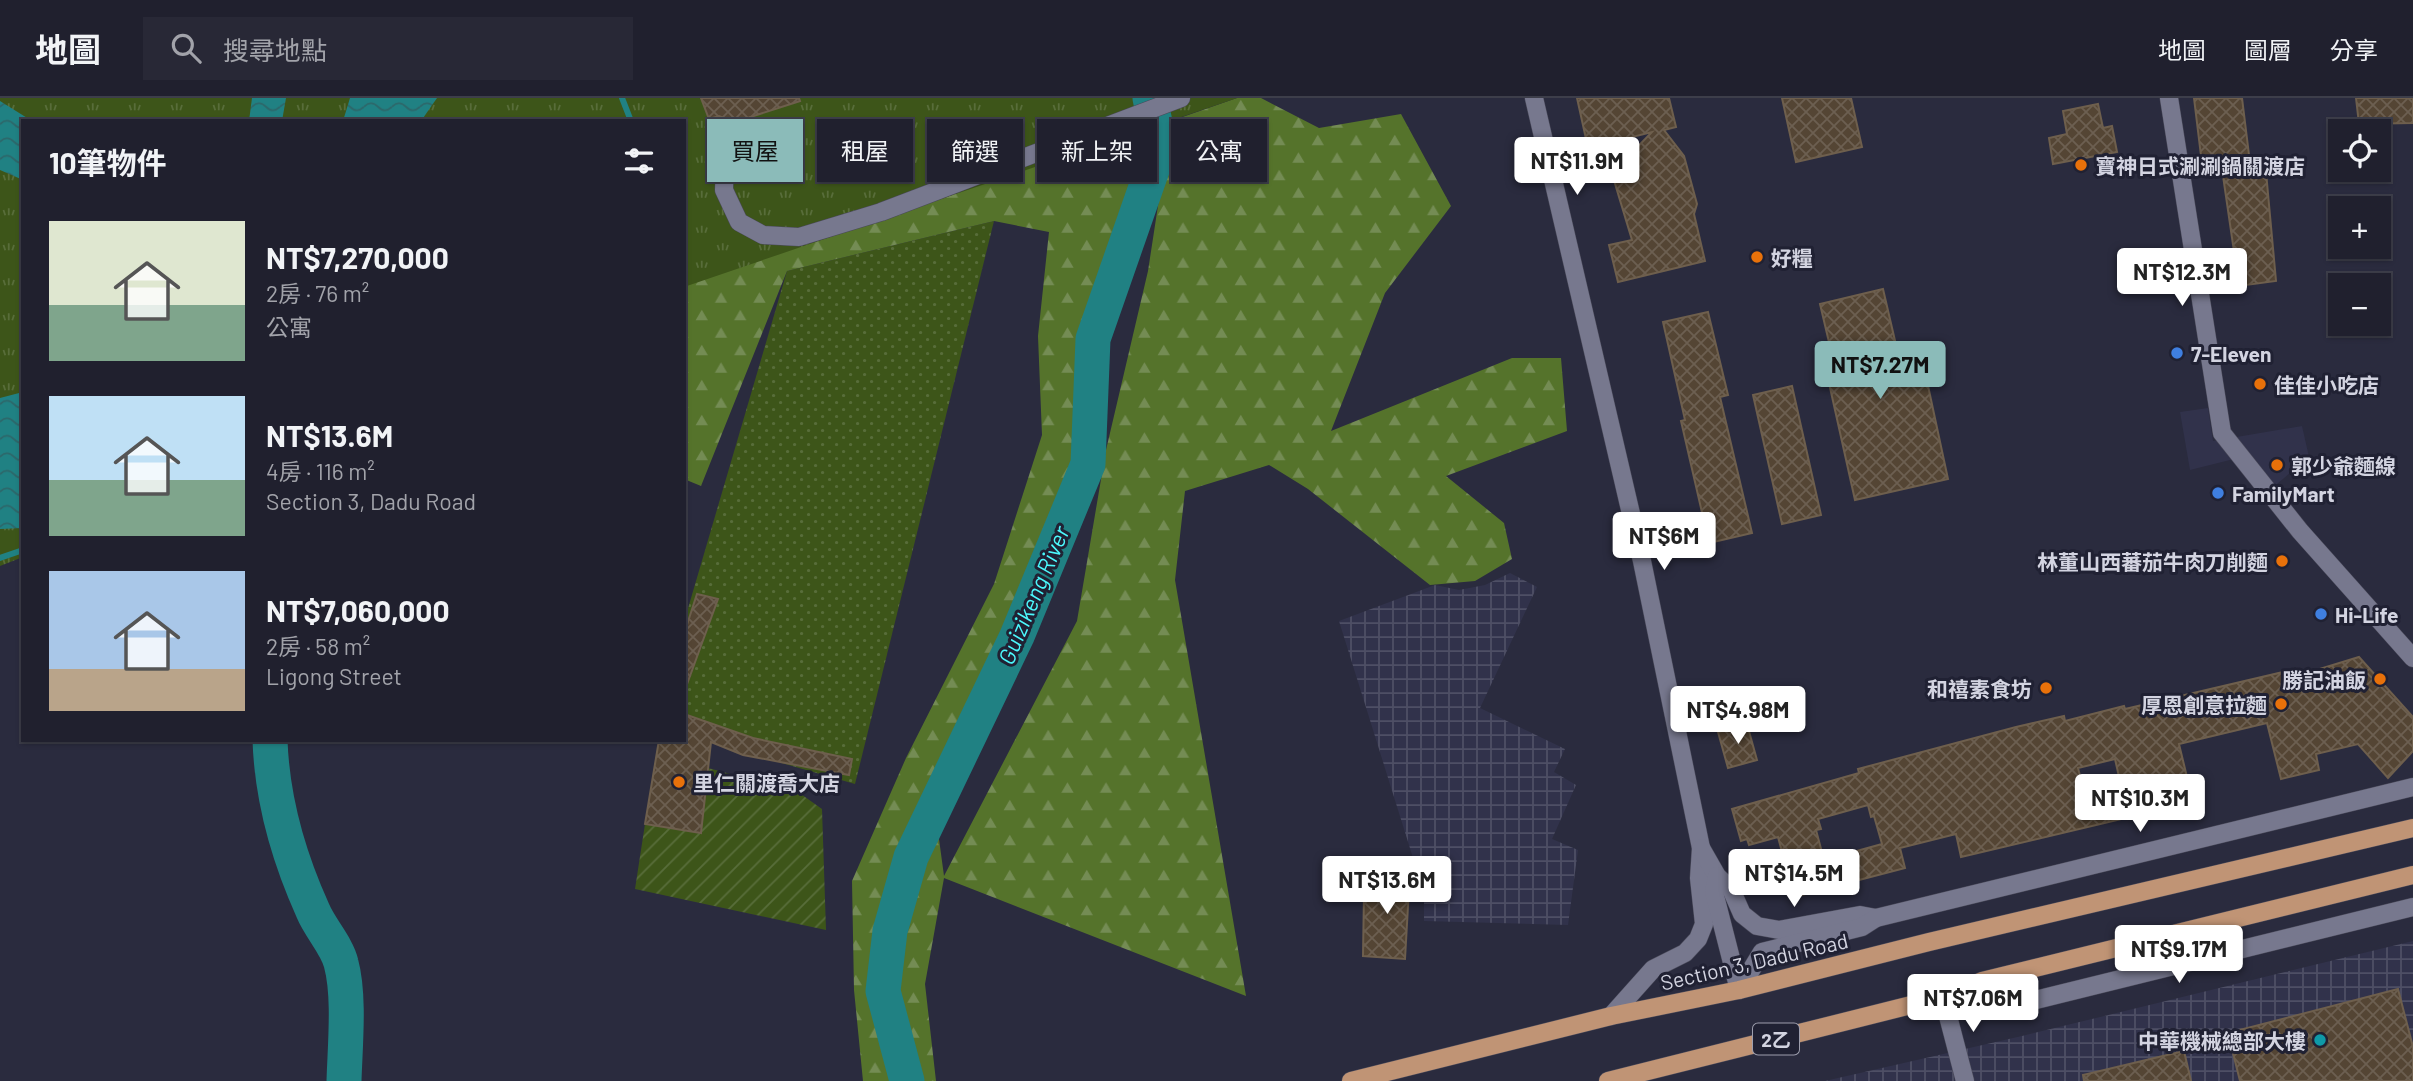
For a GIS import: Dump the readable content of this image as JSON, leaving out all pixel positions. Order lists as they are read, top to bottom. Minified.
{"streets":{"main road":["Section 3, Dadu Road","2乙"]},"water":["Guizikeng River"],"places":["寶神日式涮涮鍋關渡店","好糧","7-Eleven","佳佳小吃店","郭少爺麵線","FamilyMart","林董山西蕃茄牛肉刀削麵","Hi-Life","勝記油飯","和禧素食坊","厚恩創意拉麵","里仁關渡喬大店","中華機械總部大樓"],"page":{"header":"地圖","search":"搜尋地點","nav":["地圖","圖層","分享"],"map_buttons":["+","−"],"chip":["買屋","租屋","篩選","新上架","公寓"],"heading":"10筆物件","price":["NT$11.9M","NT$12.3M","NT$7.27M","NT$6M","NT$4.98M","NT$10.3M","NT$14.5M","NT$13.6M","NT$9.17M","NT$7.06M"],"list":[{"name":"NT$7,270,000","note":"2房 · 76 m² · 公寓"},{"name":"NT$13.6M","note":"4房 · 116 m² · Section 3, Dadu Road"},{"name":"NT$7,060,000","note":"2房 · 58 m² · Ligong Street"}]}}
